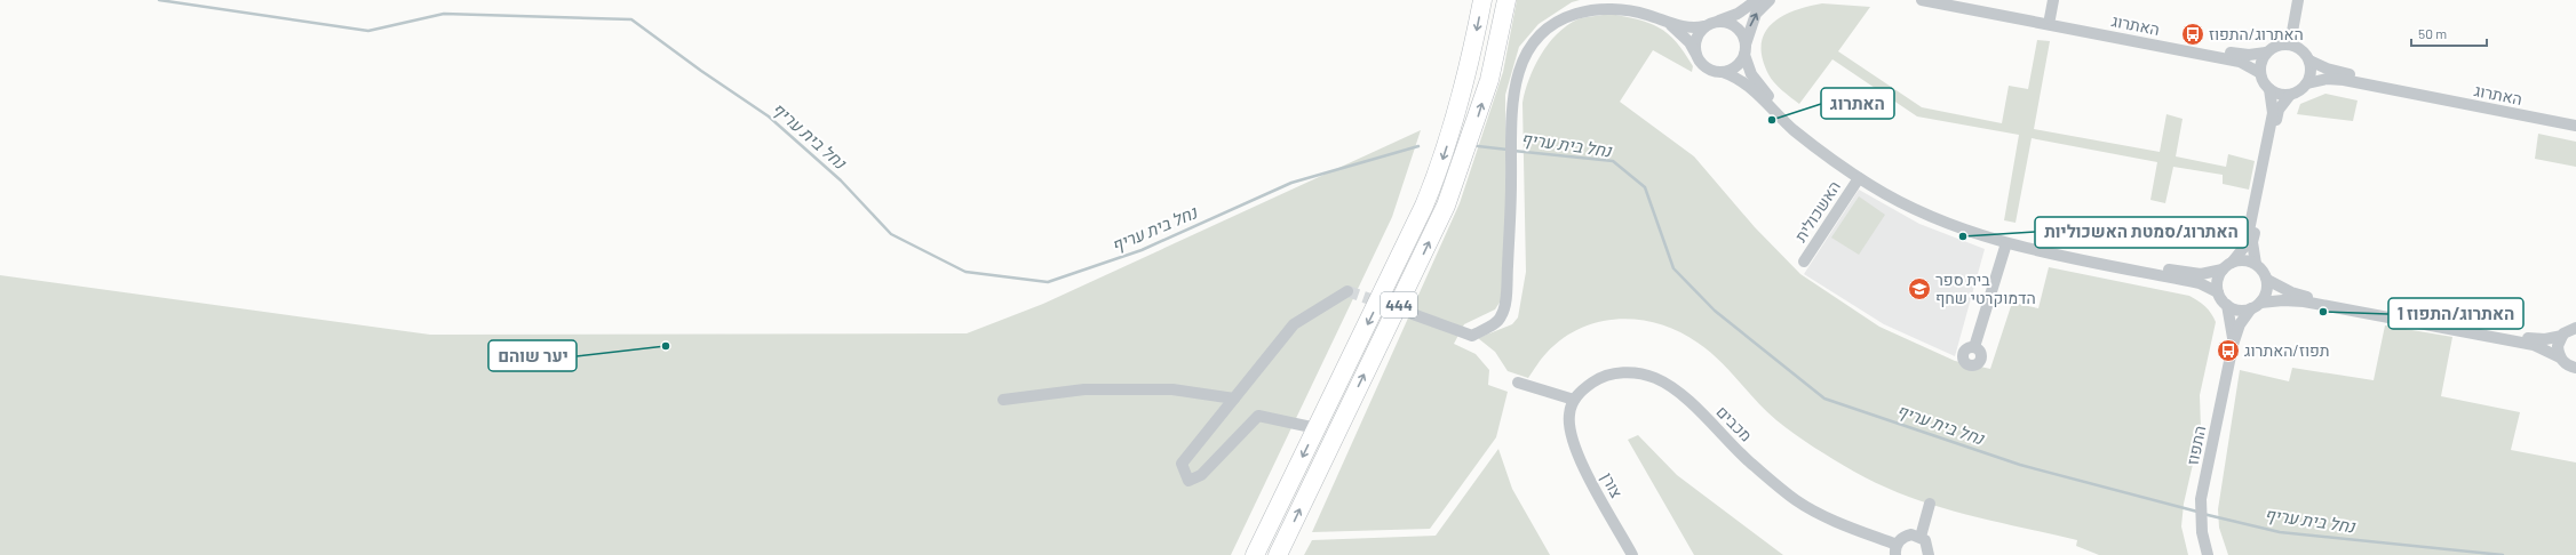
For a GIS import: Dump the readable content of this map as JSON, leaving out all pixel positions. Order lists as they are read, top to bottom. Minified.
{"streets":{"main road":["444"],"street":["האתרוג","האשכולית","מכבים","התפוז","צורן"]},"crossings":[["מכבים","צורן"]],"water":["נחל בית עריף"],"places":{"bus stop":["האתרוג/התפוז","תפוז/האתרוג"],"other":["האתרוג","האתרוג/סמטת האשכוליות","האתרוג/התפוז 1","יער שוהם"],"school or university":["בית ספר הדמוקרטי שחף"]},"scale_bar":"50 m"}
